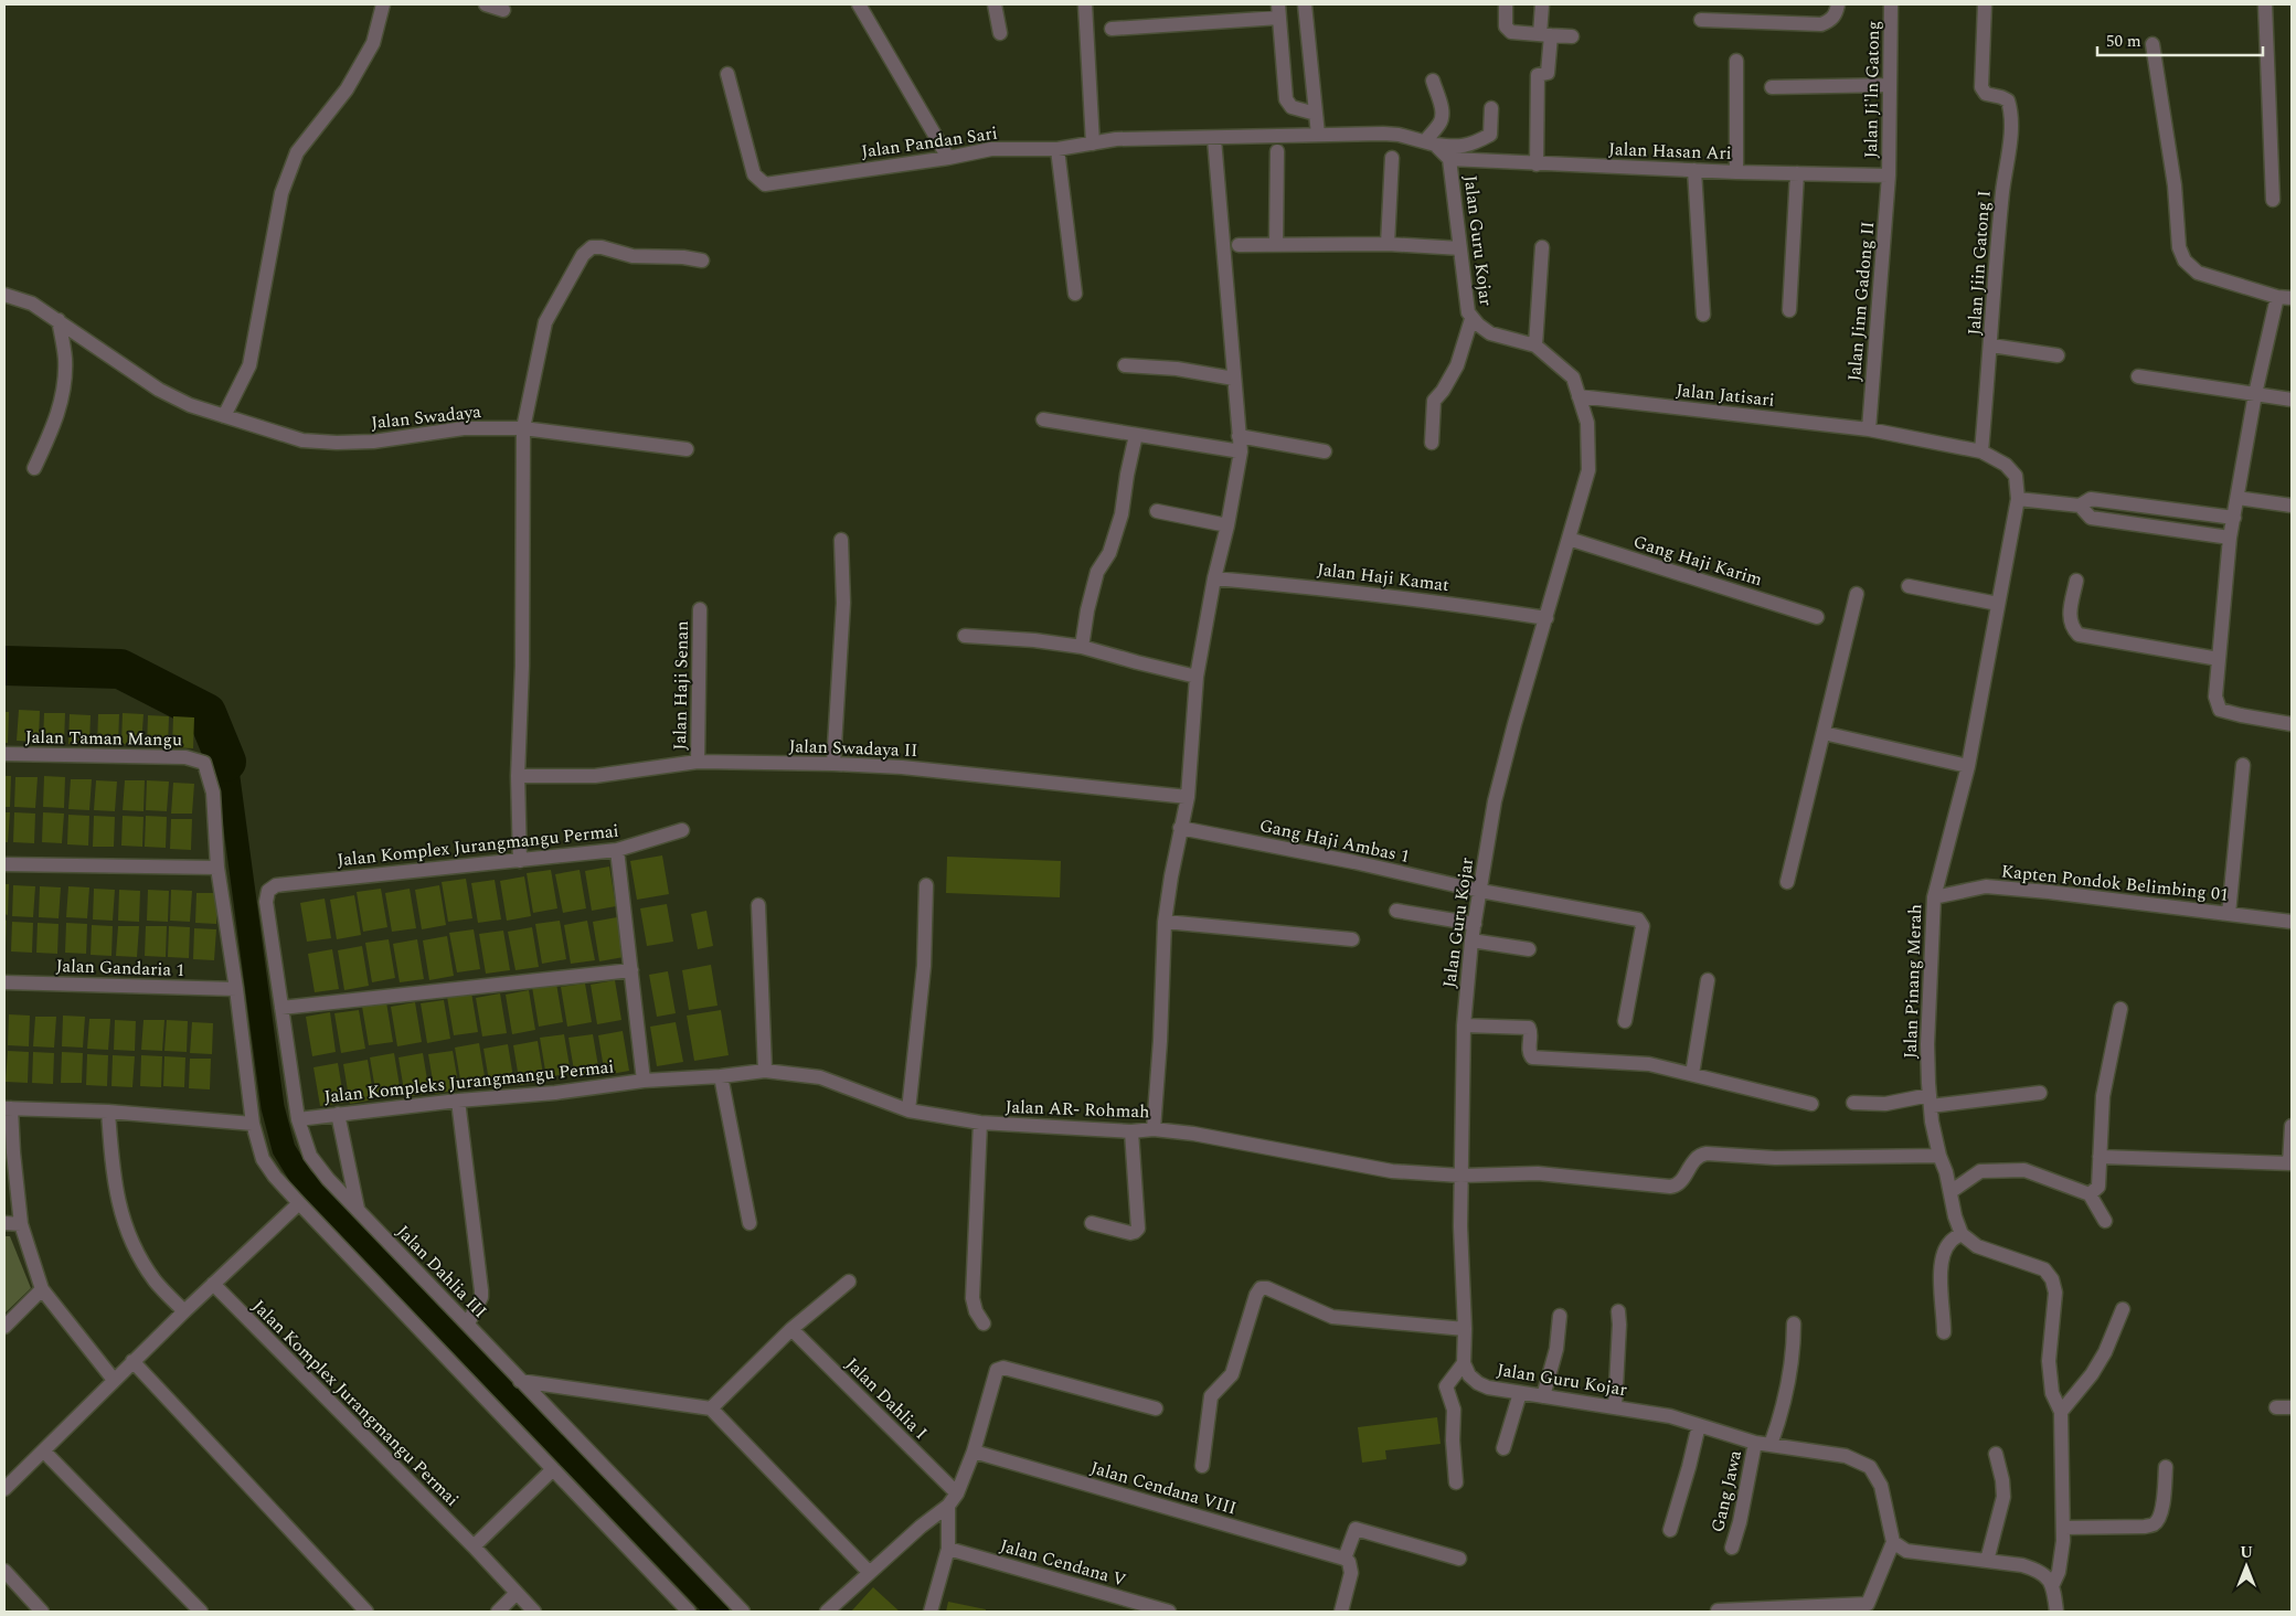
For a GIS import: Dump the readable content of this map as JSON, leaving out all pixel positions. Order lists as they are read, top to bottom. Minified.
{"streets":{"street":["Jalan Ji'ln Gatong","Jalan Pandan Sari","Jalan Hasan Ari","Jalan Guru Kojar","Jalan Jiin Gatong I","Jalan Jinn Gadong II","Jalan Jatisari","Jalan Swadaya","Gang Haji Karim","Jalan Haji Kamat","Jalan Haji Senan","Jalan Taman Mangu","Jalan Swadaya II","Gang Haji Ambas 1","Jalan Komplex Jurangmangu Permai","Kapten Pondok Belimbing 01","Jalan Gandaria 1","Jalan Pinang Merah","Jalan Kompleks Jurangmangu Permai","Jalan AR- Rohmah","Jalan Dahlia III","Jalan Dahlia I","Jalan Cendana VIII","Gang Jawa","Jalan Cendana V"]},"crossings":[["Jalan Ji'ln Gatong","Jalan Hasan Ari"],["Jalan Ji'ln Gatong","Jalan Jinn Gadong II"],["Jalan Hasan Ari","Jalan Guru Kojar"],["Jalan Hasan Ari","Jalan Jinn Gadong II"],["Jalan Guru Kojar","Jalan Jatisari"],["Jalan Guru Kojar","Gang Haji Karim"],["Jalan Guru Kojar","Jalan Haji Kamat"],["Jalan Guru Kojar","Gang Haji Ambas 1"],["Jalan Guru Kojar","Jalan AR- Rohmah"],["Jalan Guru Kojar","Gang Jawa"],["Jalan Jiin Gatong I","Jalan Pinang Merah"],["Jalan Jinn Gadong II","Jalan Jatisari"],["Jalan Jinn Gadong II","Jalan Pinang Merah"],["Jalan Jatisari","Jalan Pinang Merah"],["Jalan Haji Senan","Jalan Swadaya II"],["Jalan Komplex Jurangmangu Permai","Jalan Dahlia III"],["Kapten Pondok Belimbing 01","Jalan Pinang Merah"],["Jalan Pinang Merah","Jalan AR- Rohmah"],["Jalan Kompleks Jurangmangu Permai","Jalan AR- Rohmah"],["Jalan Kompleks Jurangmangu Permai","Jalan Dahlia III"]],"scale_bar":"50 m","north":"top"}
